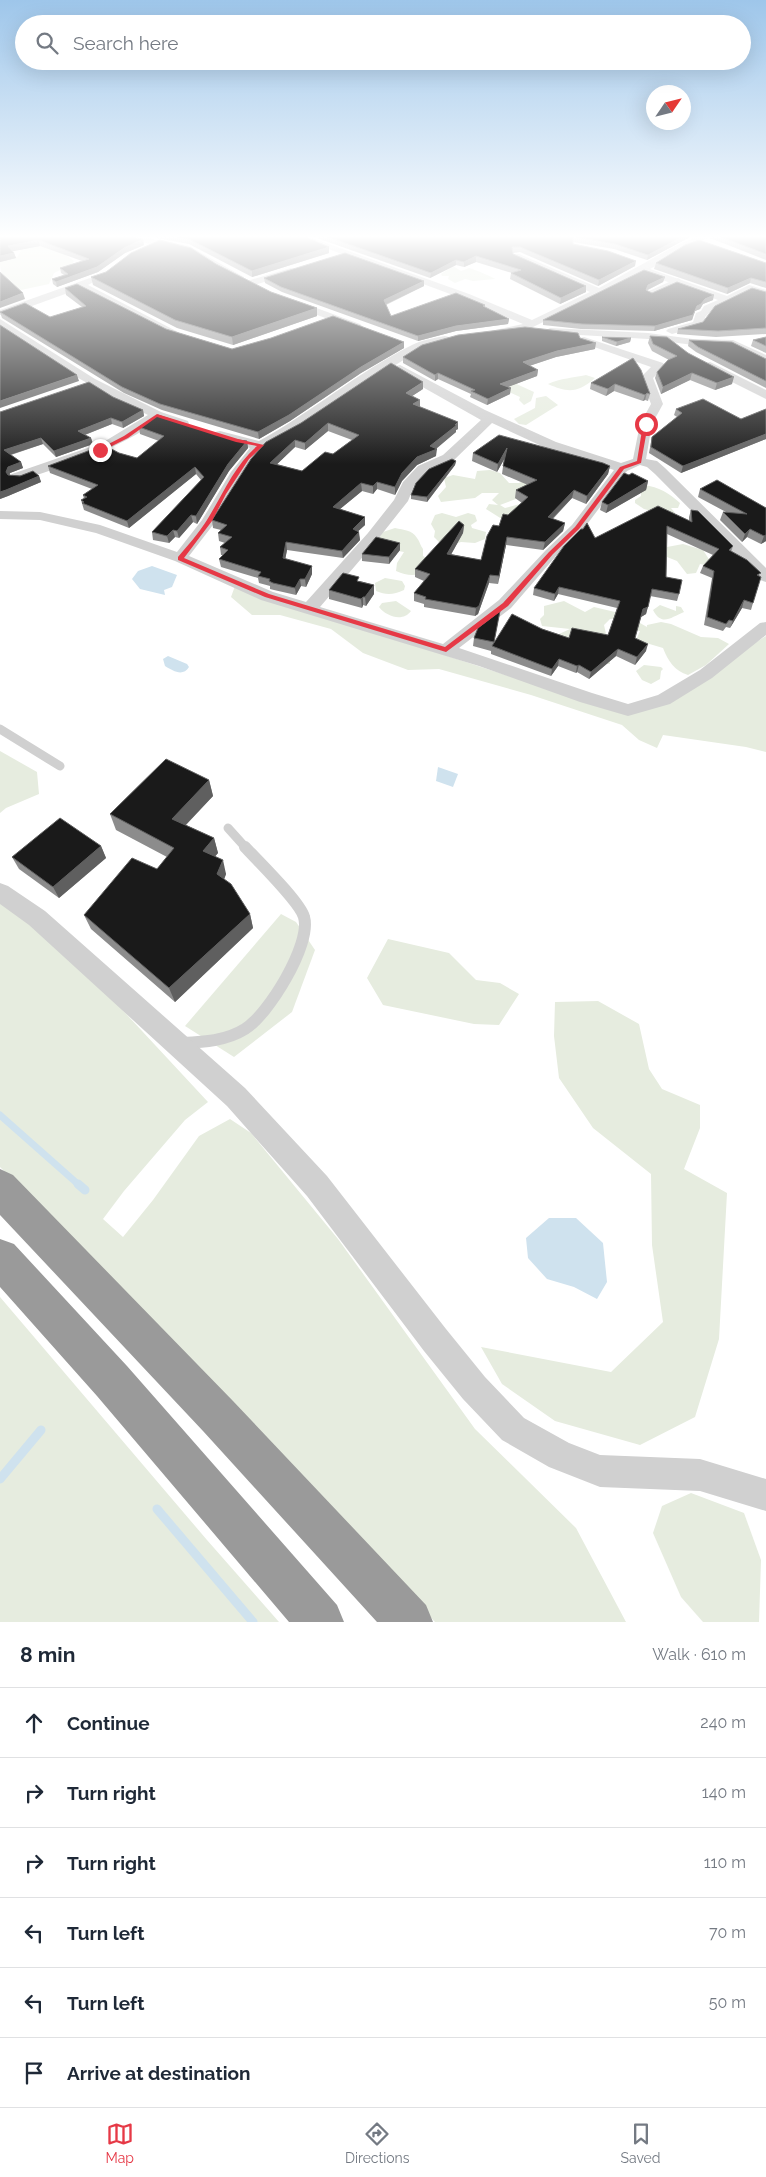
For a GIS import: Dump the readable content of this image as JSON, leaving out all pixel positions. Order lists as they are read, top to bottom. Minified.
{"north":"top right","page":{"search":"Search here","heading":["8 min","Walk · 610 m"],"list":[["Continue","240 m"],["Turn right","140 m"],["Turn right","110 m"],["Turn left","70 m"],["Turn left","50 m"],"Arrive at destination"],"nav":["Map","Directions","Saved"]}}
